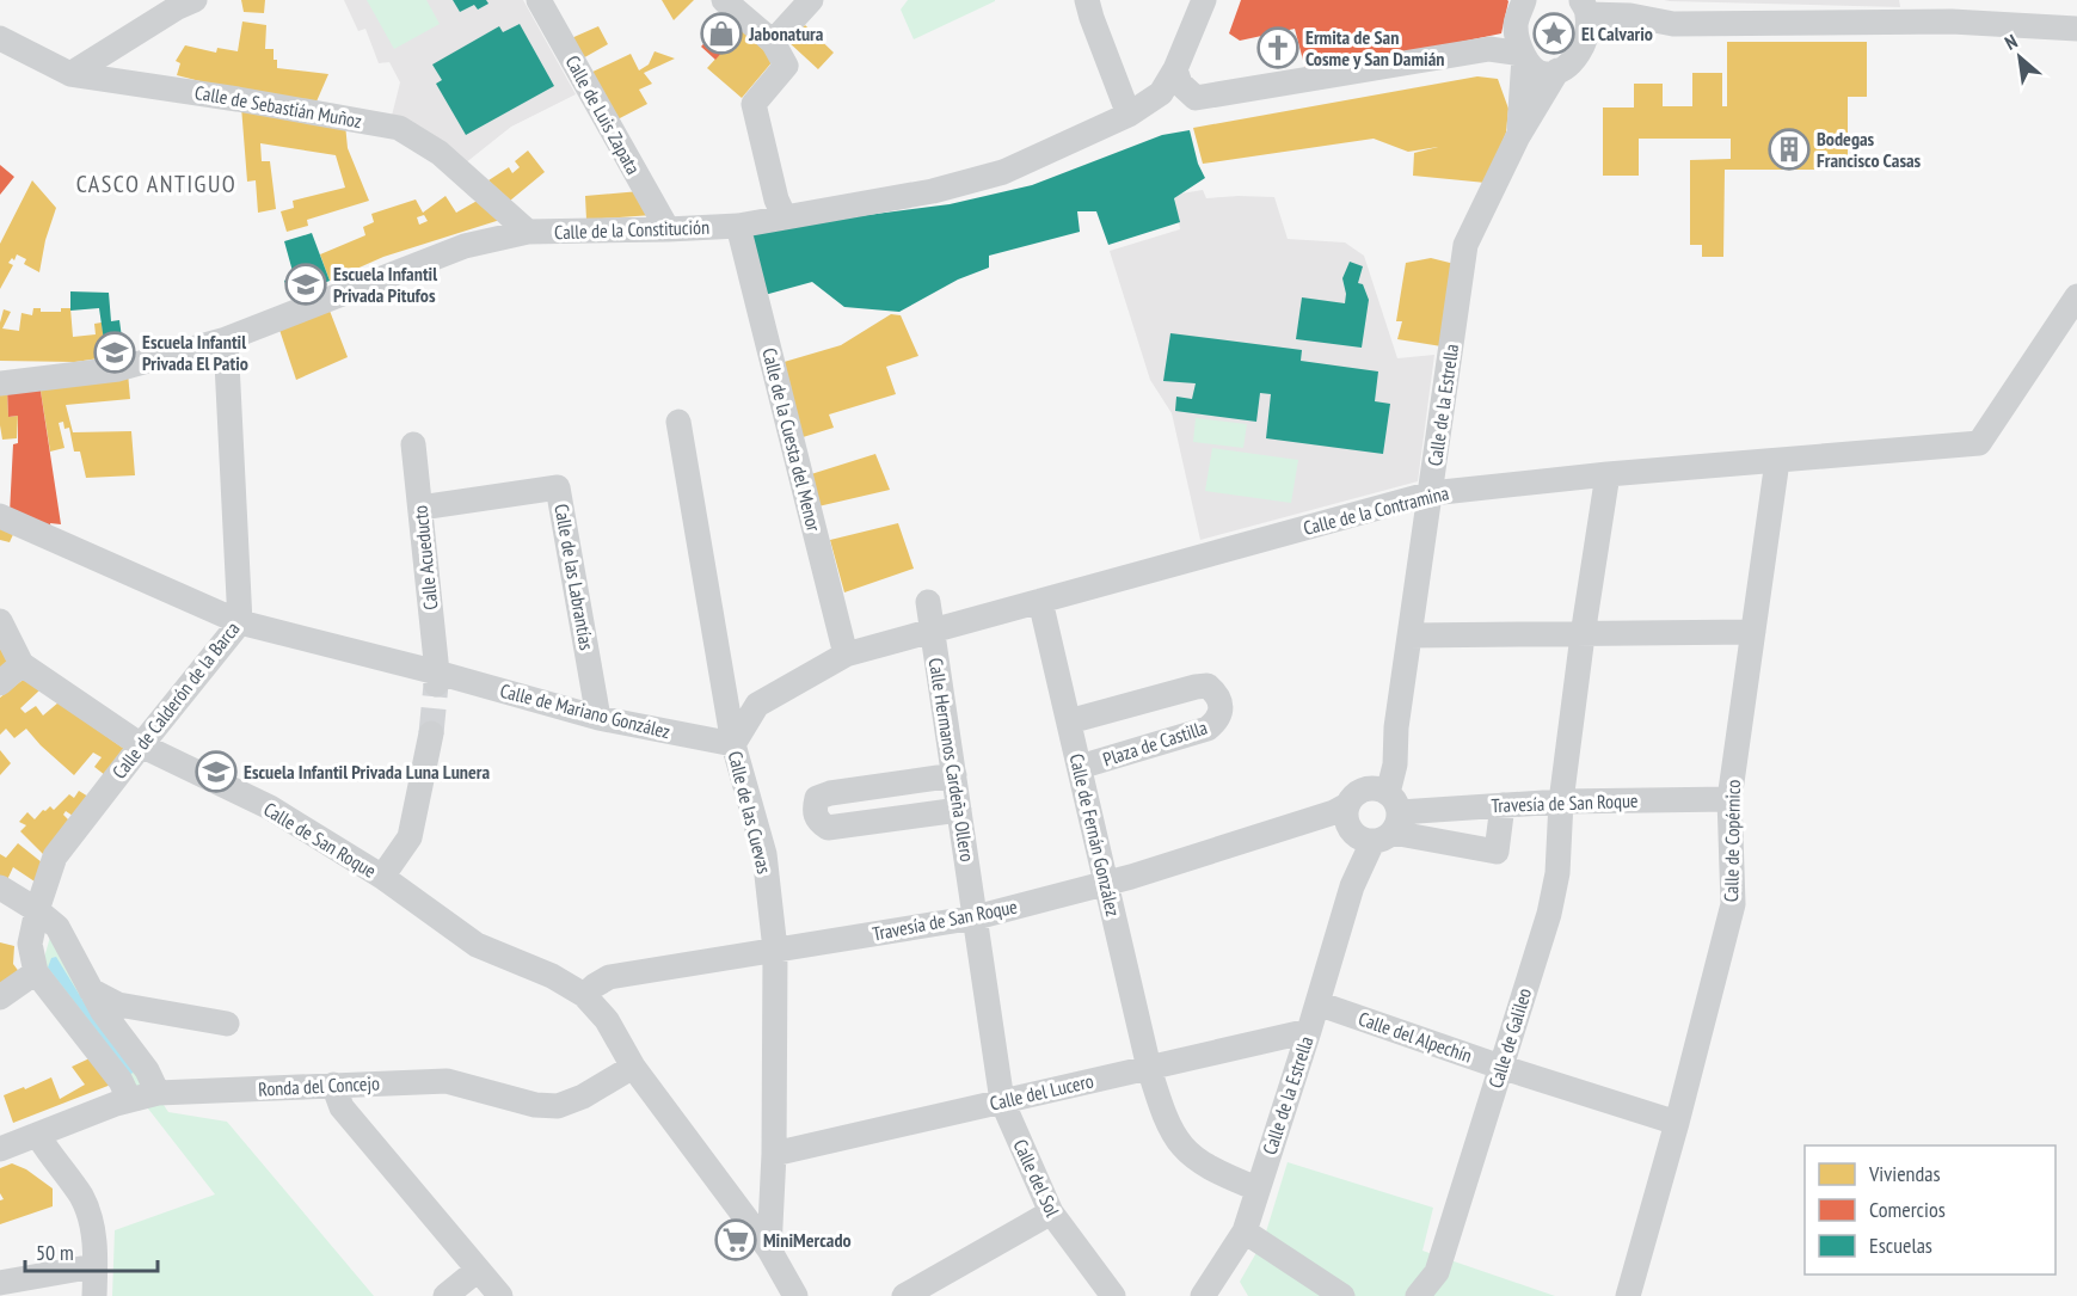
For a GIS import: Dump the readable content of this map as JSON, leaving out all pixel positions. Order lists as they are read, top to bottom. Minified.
{"streets":{"street":["Calle de Sebastián Muñoz","Calle de Luis Zapata","Calle de la Constitución","Calle de la Estrella","Calle de la Cuesta del Menor","Calle de la Contramina","Calle Acueducto","Calle de las Labrantías","Calle de Calderón de la Barca","Calle de Mariano González","Plaza de Castilla","Calle Hermanos Cardeña Ollero","Travesía de San Roque","Calle de las Cuevas","Calle de Fernán González","Calle de San Roque","Calle de Copérnico","Calle del Alpechín","Calle de Galileo","Ronda del Concejo","Calle del Lucero","Calle del Sol"]},"crossings":[["Calle de Sebastián Muñoz","Calle de la Constitución"],["Calle de Luis Zapata","Calle de la Constitución"],["Calle de la Constitución","Calle de la Cuesta del Menor"],["Calle de la Constitución","Calle de Calderón de la Barca"],["Calle de la Estrella","Calle de la Contramina"],["Calle de la Estrella","Travesía de San Roque"],["Calle de la Estrella","Calle de Fernán González"],["Calle de la Estrella","Calle del Alpechín"],["Calle de la Estrella","Calle del Lucero"],["Calle de la Cuesta del Menor","Calle de la Contramina"],["Calle de la Contramina","Calle de Mariano González"],["Calle de la Contramina","Calle Hermanos Cardeña Ollero"],["Calle de la Contramina","Calle de las Cuevas"],["Calle de la Contramina","Calle de Fernán González"],["Calle de la Contramina","Calle de Copérnico"],["Calle de la Contramina","Calle de Galileo"],["Calle Acueducto","Calle de las Labrantías"],["Calle Acueducto","Calle de Mariano González"],["Calle de las Labrantías","Calle de Mariano González"],["Calle de Calderón de la Barca","Calle de Mariano González"],["Calle de Calderón de la Barca","Calle de San Roque"],["Calle de Mariano González","Calle de las Cuevas"],["Plaza de Castilla","Calle de Fernán González"],["Calle Hermanos Cardeña Ollero","Travesía de San Roque"],["Calle Hermanos Cardeña Ollero","Calle del Sol"],["Travesía de San Roque","Calle de las Cuevas"],["Travesía de San Roque","Calle de Fernán González"],["Travesía de San Roque","Calle de San Roque"],["Travesía de San Roque","Calle de Copérnico"],["Travesía de San Roque","Calle de Galileo"],["Travesía de San Roque","Calle del Sol"],["Calle de las Cuevas","Calle de San Roque"],["Calle de las Cuevas","Calle del Lucero"],["Calle de Fernán González","Calle del Lucero"],["Calle de San Roque","Ronda del Concejo"],["Calle de Copérnico","Calle del Alpechín"],["Calle del Alpechín","Calle de Galileo"],["Calle del Lucero","Calle del Sol"]],"districts":["CASCO ANTIGUO"],"places":{"shop":["Jabonatura"],"place":["El Calvario"],"church":["Ermita de San Cosme y San Damián"],"building":["Bodegas Francisco Casas"],"school or university":["Escuela Infantil Privada Pitufos","Escuela Infantil Privada El Patio","Escuela Infantil Privada Luna Lunera"],"supermarket":["MiniMercado"]},"legend":["Viviendas","Comercios","Escuelas"],"scale_bar":"50 m","north":"top left"}
